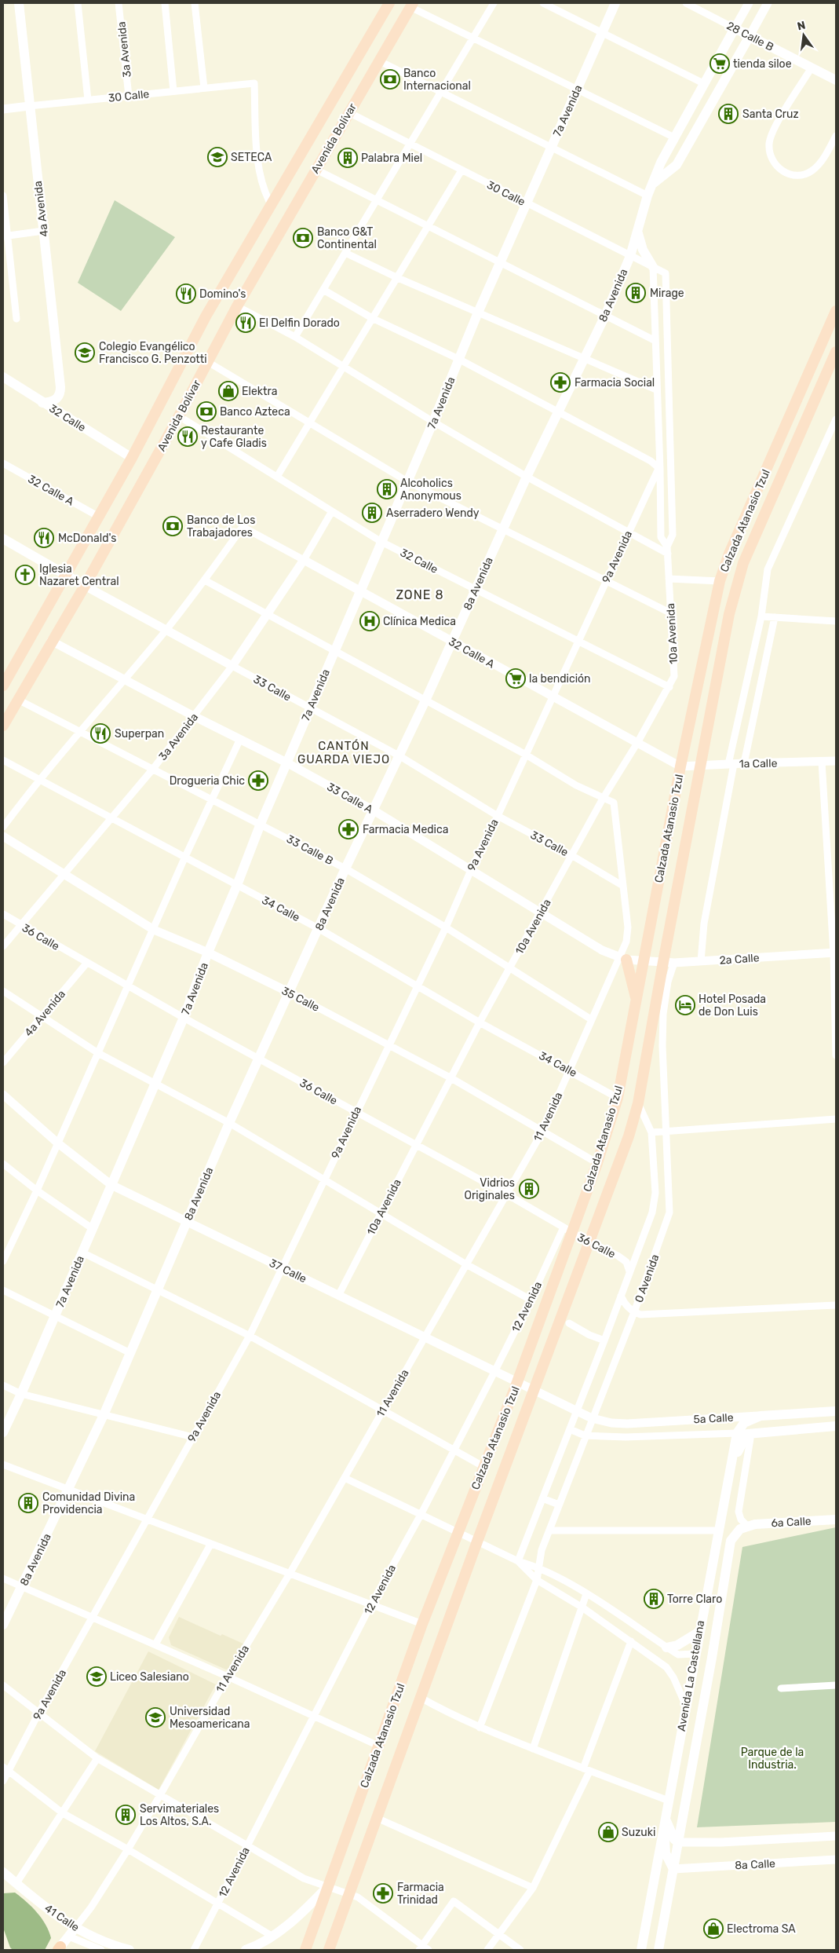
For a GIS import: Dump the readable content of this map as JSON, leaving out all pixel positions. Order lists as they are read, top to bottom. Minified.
{"streets":{"main road":["28 Calle B","7a Avenida","Avenida Bolívar","4a Avenida","8a Avenida","32 Calle","Calzada Atanasio Tzul","33 Calle","11 Avenida","5a Calle","6a Calle","Avenida La Castellana","41 Calle"],"street":["3a Avenida","30 Calle","32 Calle A","9a Avenida","10a Avenida","1a Calle","33 Calle A","33 Calle B","34 Calle","36 Calle","2a Calle","35 Calle","37 Calle","0 Avenida","12 Avenida","8a Calle"]},"crossings":[["28 Calle B","8a Avenida"],["3a Avenida","30 Calle"],["3a Avenida","32 Calle"],["3a Avenida","32 Calle A"],["3a Avenida","33 Calle"],["3a Avenida","33 Calle A"],["3a Avenida","33 Calle B"],["3a Avenida","34 Calle"],["3a Avenida","36 Calle"],["3a Avenida","35 Calle"],["30 Calle","7a Avenida"],["30 Calle","Avenida Bolívar"],["30 Calle","4a Avenida"],["30 Calle","8a Avenida"],["30 Calle","10a Avenida"],["7a Avenida","32 Calle"],["7a Avenida","32 Calle A"],["7a Avenida","33 Calle"],["7a Avenida","33 Calle A"],["7a Avenida","33 Calle B"],["7a Avenida","34 Calle"],["7a Avenida","36 Calle"],["7a Avenida","35 Calle"],["7a Avenida","37 Calle"],["Avenida Bolívar","32 Calle"],["Avenida Bolívar","32 Calle A"],["Avenida Bolívar","33 Calle"],["Avenida Bolívar","33 Calle A"],["Avenida Bolívar","33 Calle B"],["4a Avenida","32 Calle"],["4a Avenida","36 Calle"],["8a Avenida","32 Calle"],["8a Avenida","32 Calle A"],["8a Avenida","33 Calle"],["8a Avenida","33 Calle A"],["8a Avenida","33 Calle B"],["8a Avenida","34 Calle"],["8a Avenida","36 Calle"],["8a Avenida","35 Calle"],["8a Avenida","37 Calle"],["32 Calle","9a Avenida"],["32 Calle","10a Avenida"],["32 Calle A","Calzada Atanasio Tzul"],["32 Calle A","9a Avenida"],["32 Calle A","10a Avenida"],["32 Calle A","1a Calle"],["Calzada Atanasio Tzul","1a Calle"],["Calzada Atanasio Tzul","33 Calle A"],["Calzada Atanasio Tzul","34 Calle"],["Calzada Atanasio Tzul","36 Calle"],["Calzada Atanasio Tzul","2a Calle"],["Calzada Atanasio Tzul","35 Calle"],["Calzada Atanasio Tzul","37 Calle"],["Calzada Atanasio Tzul","0 Avenida"],["Calzada Atanasio Tzul","12 Avenida"],["9a Avenida","10a Avenida"],["9a Avenida","33 Calle"],["9a Avenida","33 Calle A"],["9a Avenida","33 Calle B"],["9a Avenida","34 Calle"],["9a Avenida","36 Calle"],["9a Avenida","35 Calle"],["9a Avenida","37 Calle"],["10a Avenida","33 Calle"],["10a Avenida","33 Calle A"],["10a Avenida","33 Calle B"],["10a Avenida","34 Calle"],["10a Avenida","36 Calle"],["10a Avenida","35 Calle"],["10a Avenida","11 Avenida"],["10a Avenida","37 Calle"],["33 Calle","11 Avenida"],["33 Calle A","2a Calle"],["33 Calle A","11 Avenida"],["33 Calle B","11 Avenida"],["34 Calle","11 Avenida"],["36 Calle","11 Avenida"],["36 Calle","0 Avenida"],["36 Calle","12 Avenida"],["2a Calle","0 Avenida"],["35 Calle","11 Avenida"],["11 Avenida","37 Calle"],["11 Avenida","41 Calle"],["37 Calle","0 Avenida"],["37 Calle","12 Avenida"],["37 Calle","5a Calle"],["0 Avenida","5a Calle"],["5a Calle","Avenida La Castellana"],["6a Calle","Avenida La Castellana"],["Avenida La Castellana","8a Calle"]],"districts":["ZONE 8","CANTÓN GUARDA VIEJO"],"parks":["Parque de la Industria."],"places":{"supermarket":["tienda siloe","la bendición"],"bank":["Banco Internacional","Banco G&T Continental","Banco Azteca","Banco de Los Trabajadores"],"building":["Santa Cruz","Palabra Miel","Mirage","Alcoholics Anonymous","Aserradero Wendy","Vidrios Originales","Comunidad Divina Providencia","Torre Claro","Servimateriales Los Altos, S.A."],"school or university":["SETECA","Colegio Evangélico Francisco G. Penzotti","Liceo Salesiano","Universidad Mesoamericana"],"restaurant":["Domino's","El Delfin Dorado","Restaurante y Cafe Gladis","McDonald's","Superpan"],"pharmacy":["Farmacia Social","Drogueria Chic","Farmacia Medica","Farmacia Trinidad"],"shop":["Elektra","Suzuki","Electroma SA"],"church":["Iglesia Nazaret Central"],"hospital":["Clínica Medica"],"hotel":["Hotel Posada de Don Luis"]},"north":"top"}
